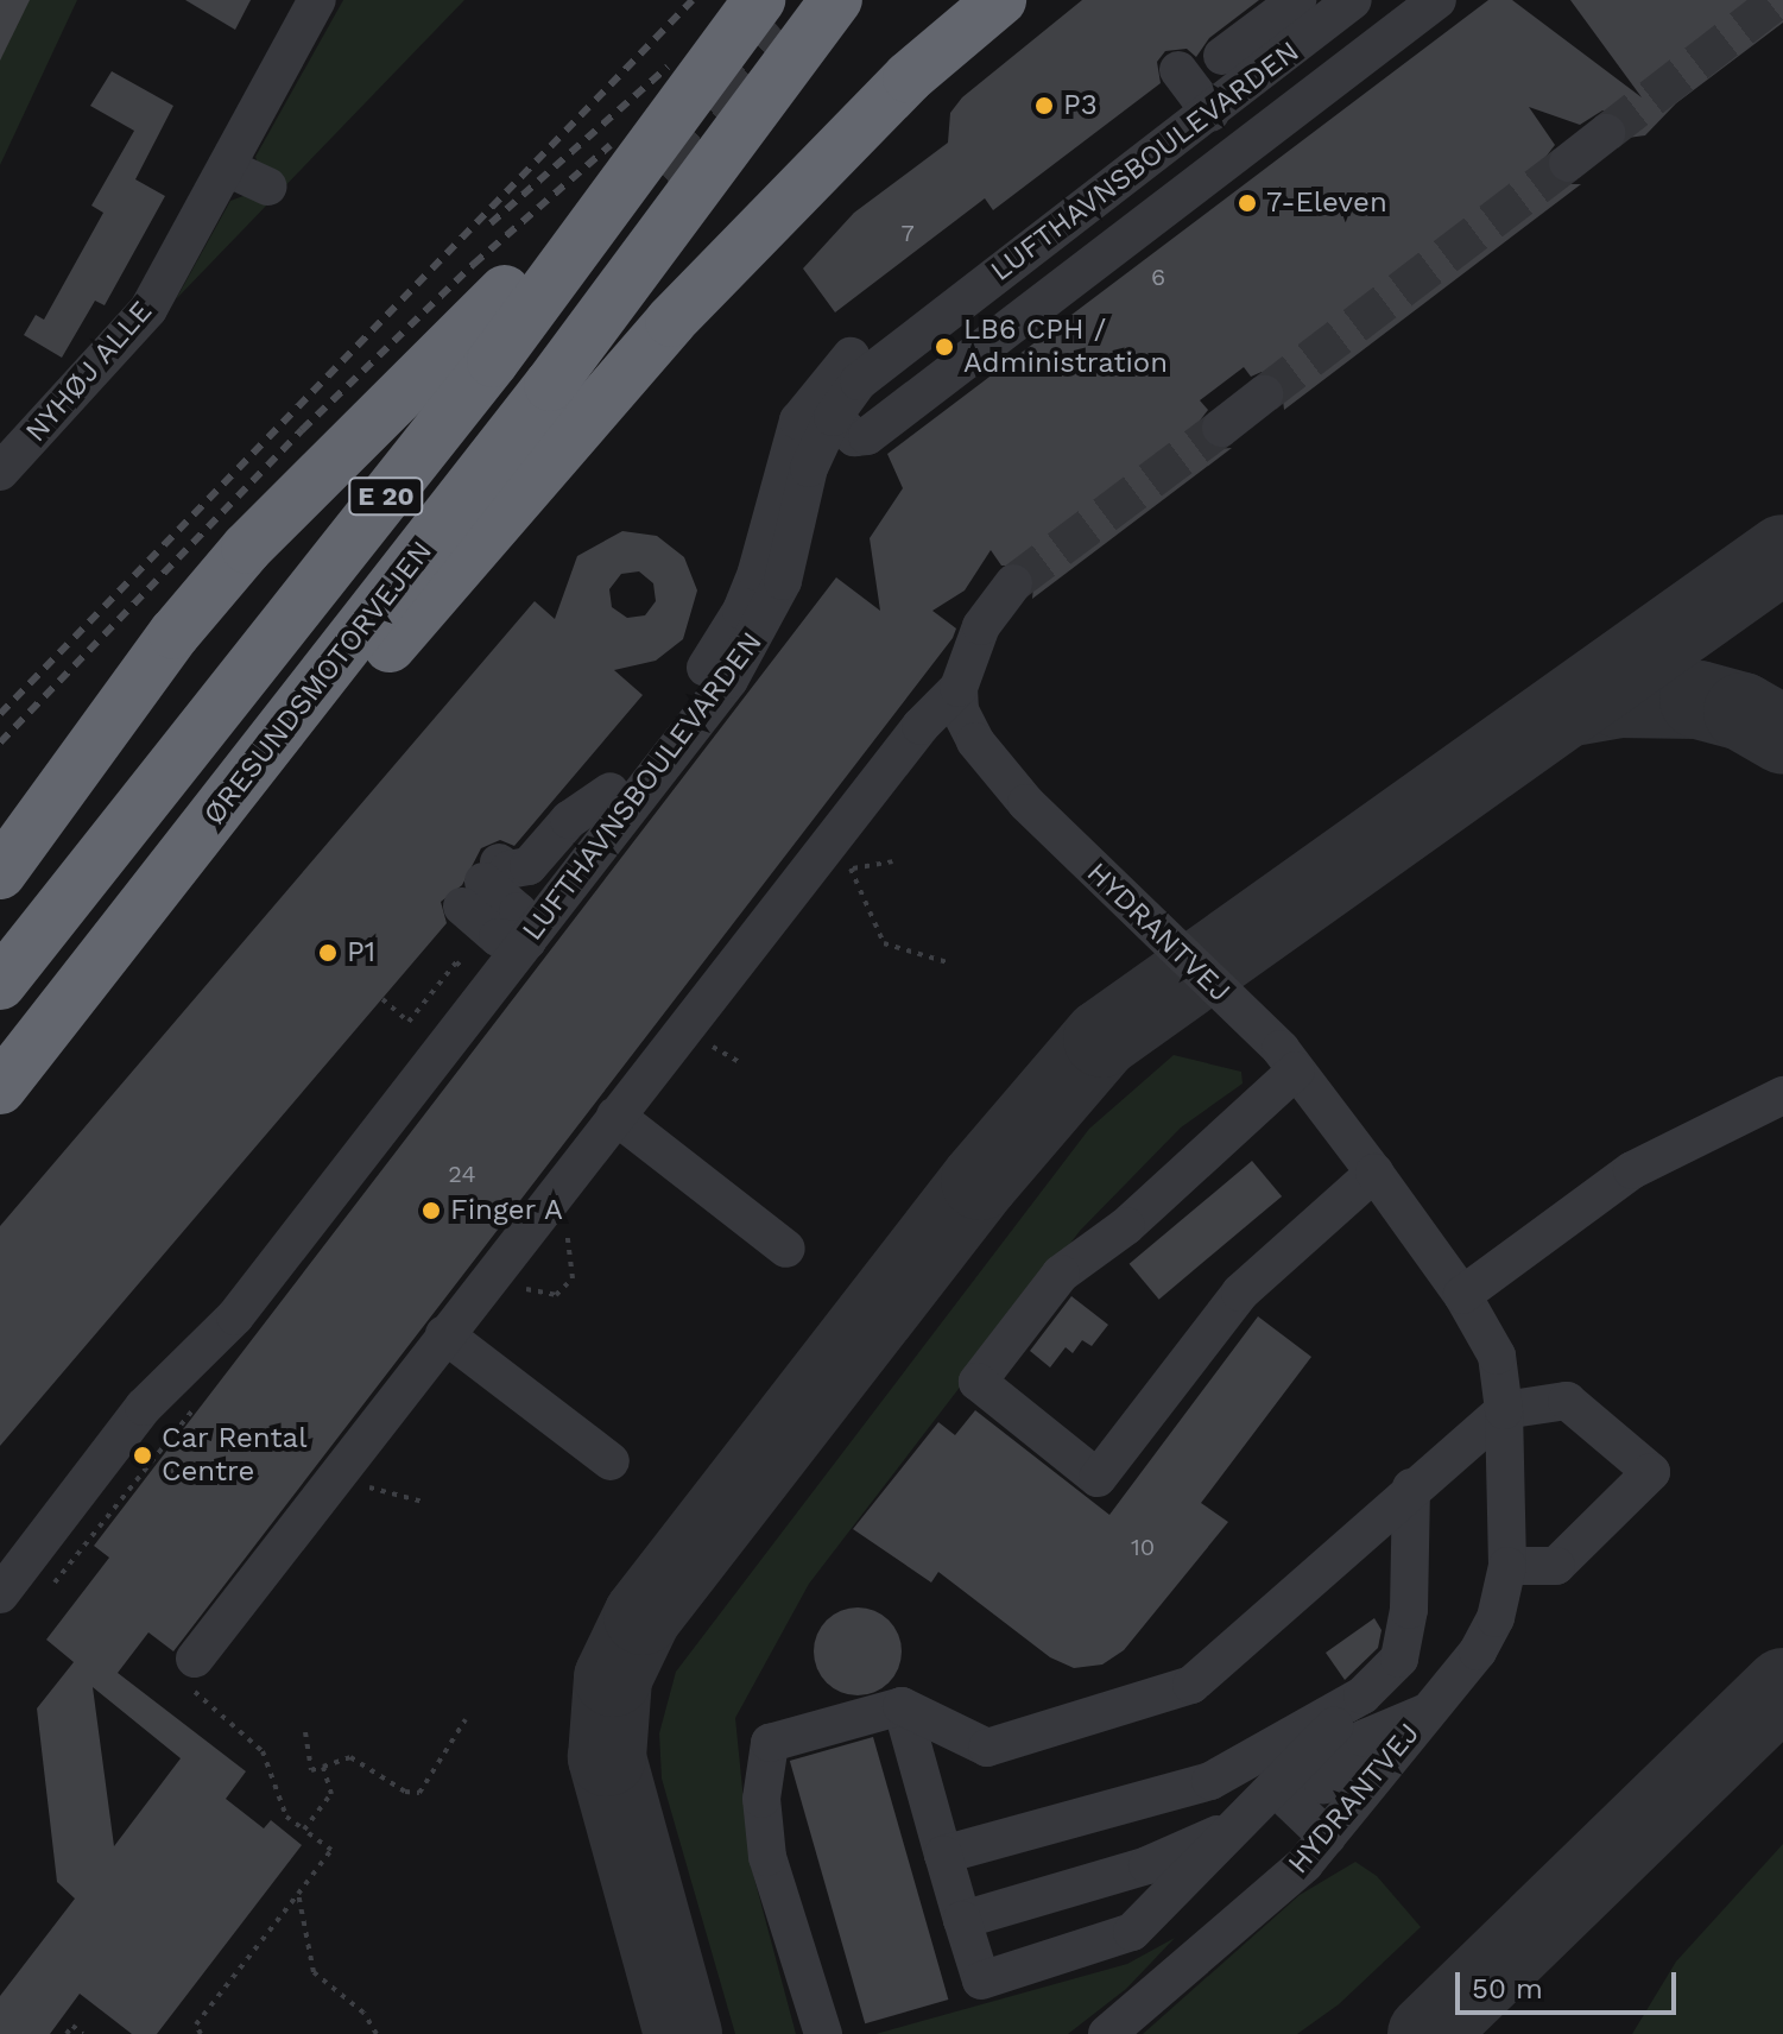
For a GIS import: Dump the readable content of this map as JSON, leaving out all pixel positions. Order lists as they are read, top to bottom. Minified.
{"streets":{"highway":["E 20","ØRESUNDSMOTORVEJEN"],"street":["LUFTHAVNSBOULEVARDEN","NYHØJ ALLE","HYDRANTVEJ"]},"places":["P3","7-Eleven","LB6 CPH / Administration","P1","Finger A","Car Rental Centre"],"house_numbers":["7","6","24","10"],"scale_bar":"50 m"}
